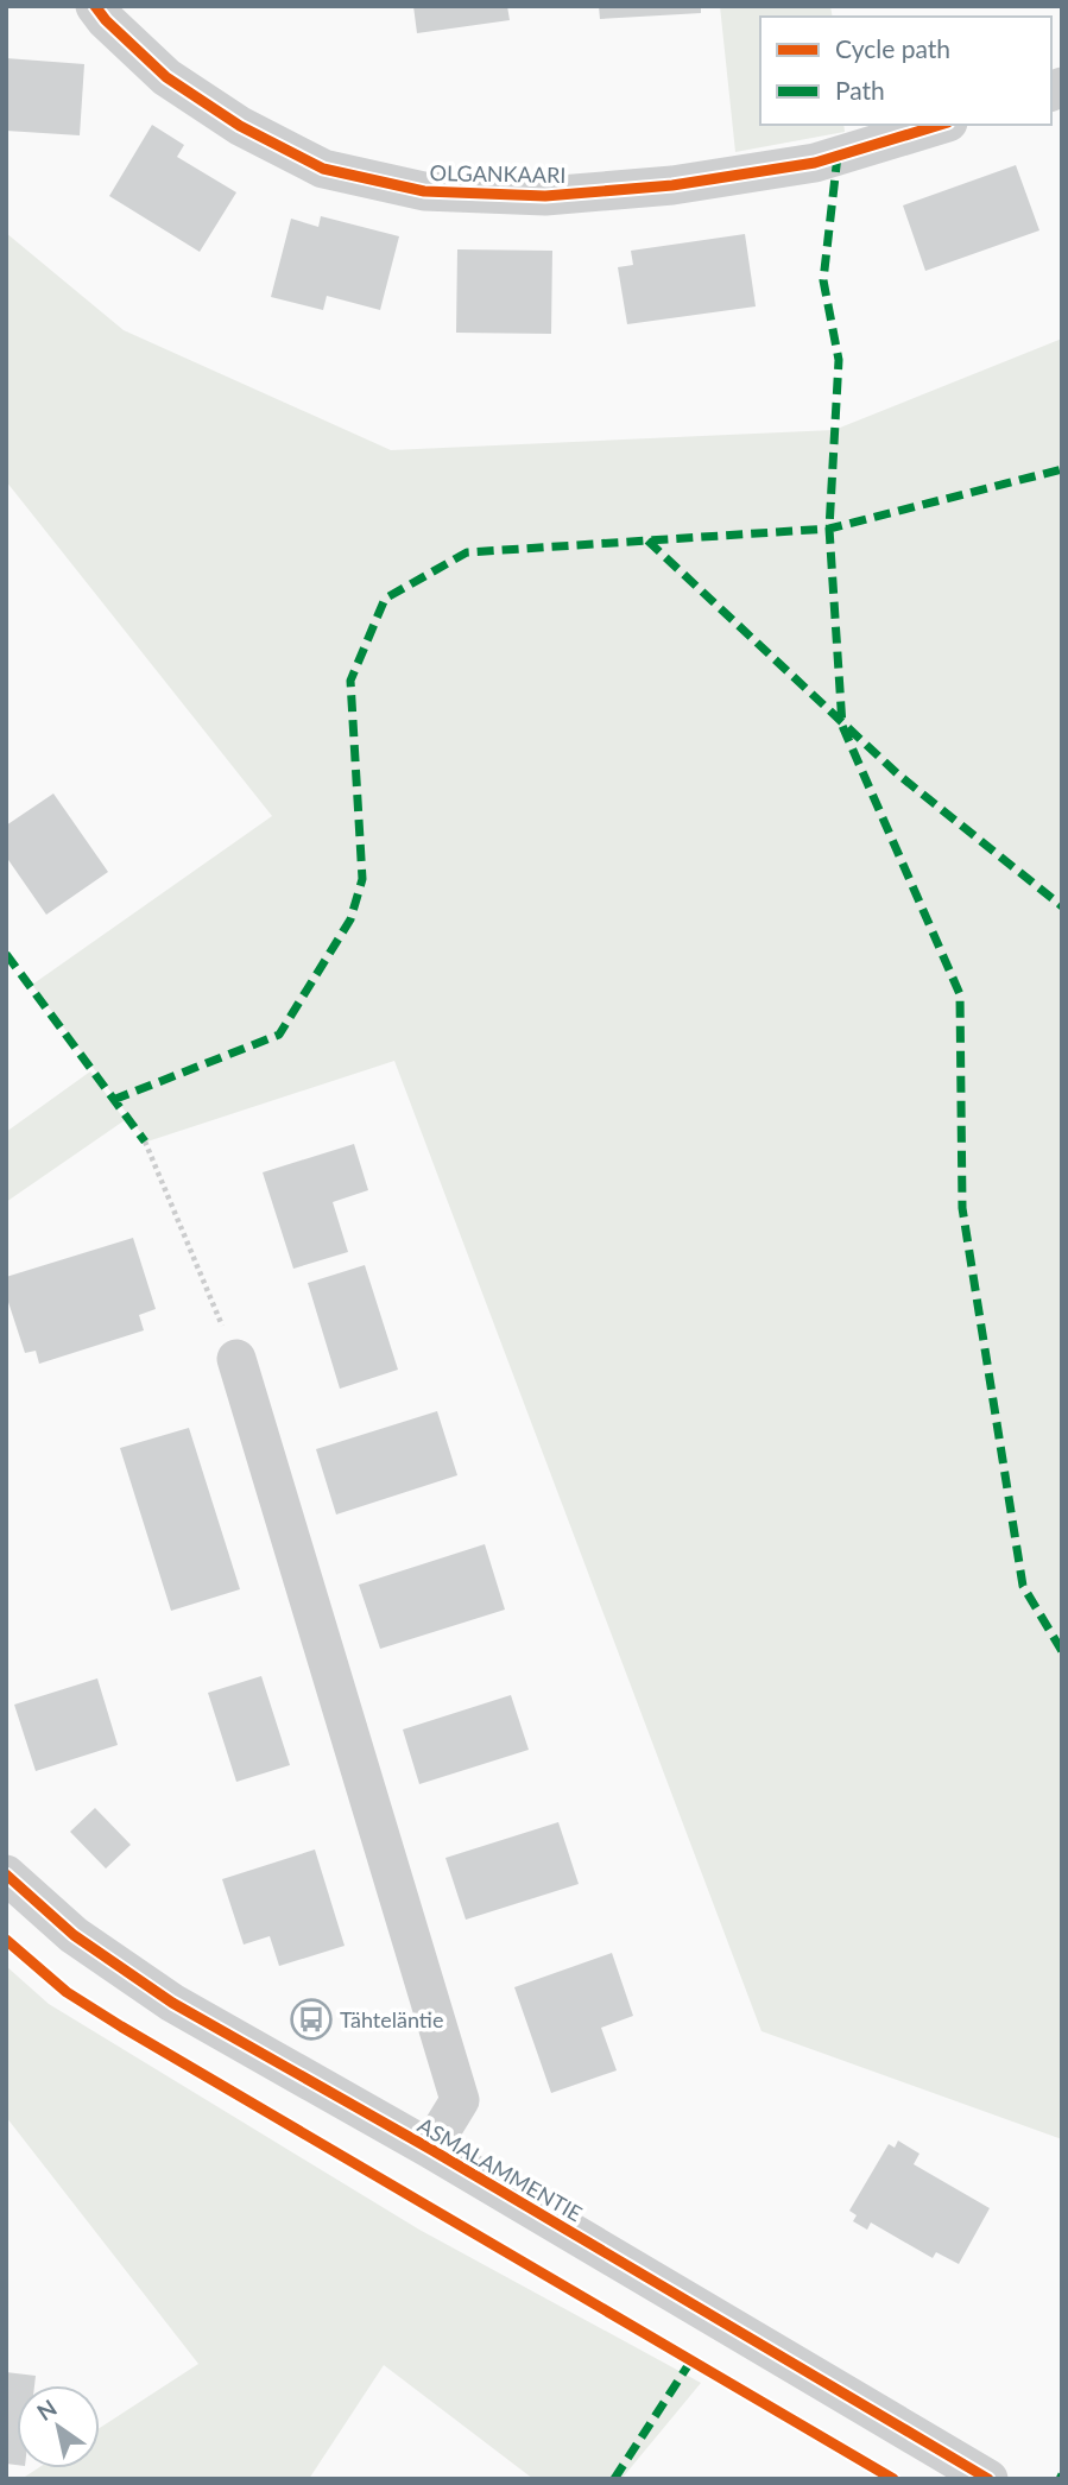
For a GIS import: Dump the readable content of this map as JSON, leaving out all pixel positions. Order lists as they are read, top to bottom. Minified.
{"streets":{"street":["OLGANKAARI","ASMALAMMENTIE"]},"places":{"bus stop":["Tähteläntie"]},"legend":["Cycle path","Path"],"north":"top left"}
